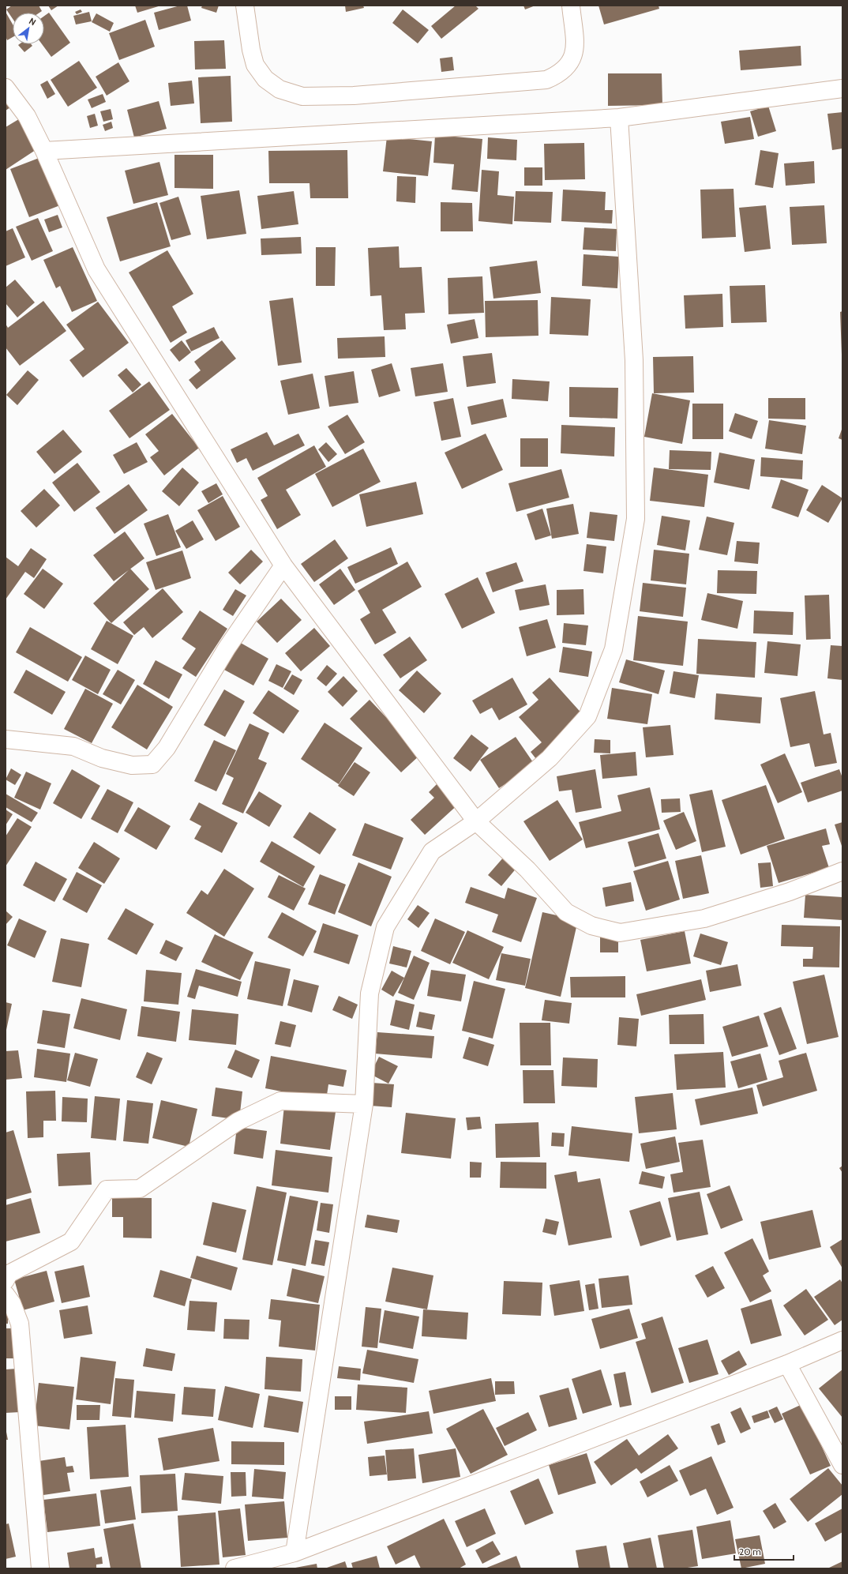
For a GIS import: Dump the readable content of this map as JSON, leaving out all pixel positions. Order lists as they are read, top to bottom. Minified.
{"scale_bar":"20 m","north":"top right"}
